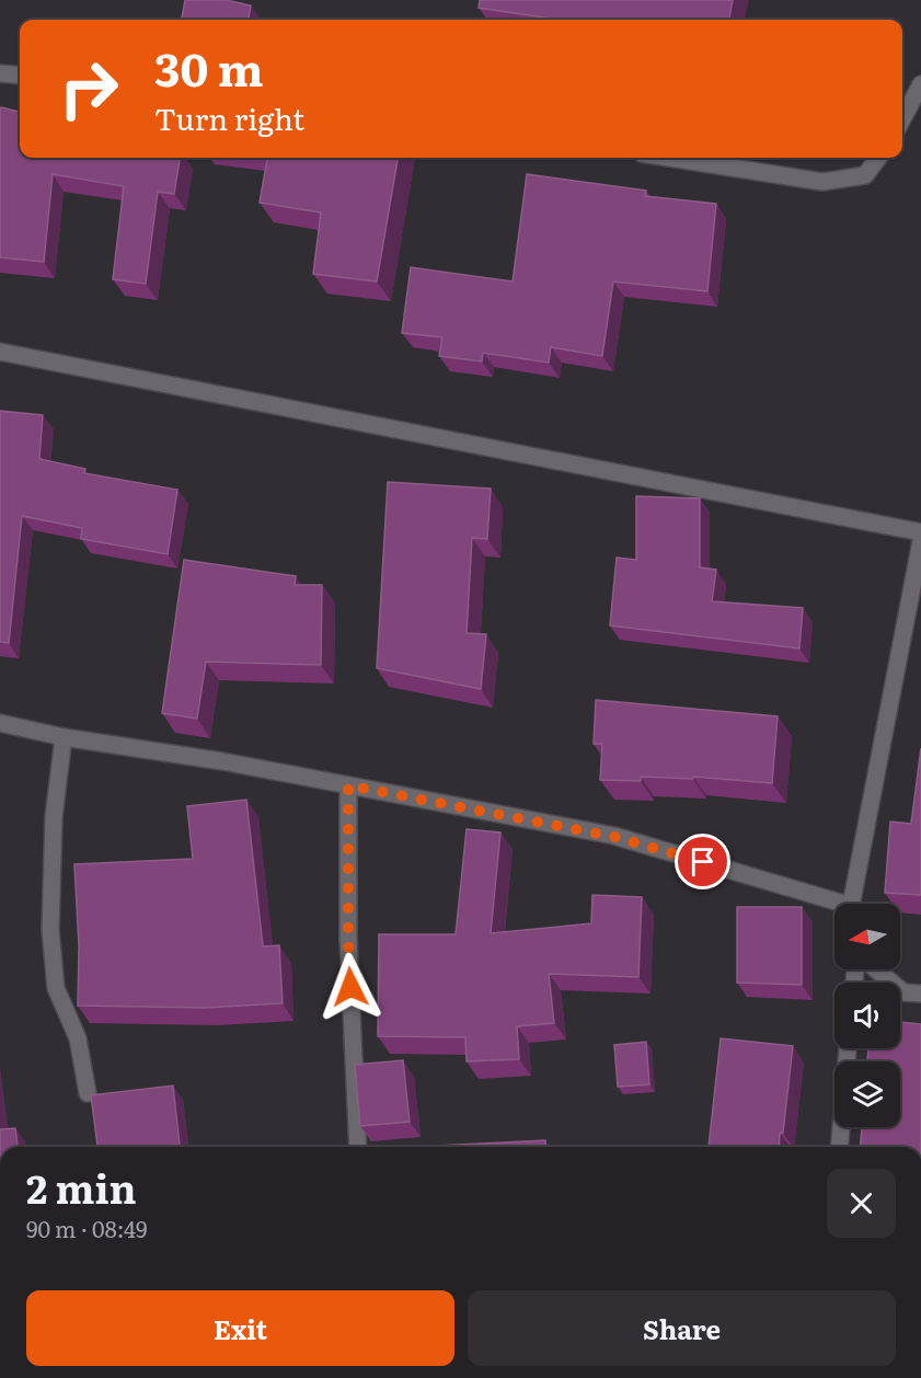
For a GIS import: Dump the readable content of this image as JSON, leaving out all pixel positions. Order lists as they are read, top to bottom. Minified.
{"north":"left","page":{"turn":["30 m","Turn right"],"heading":["2 min","90 m · 08:49"],"buttons":["Exit","Share"]}}
